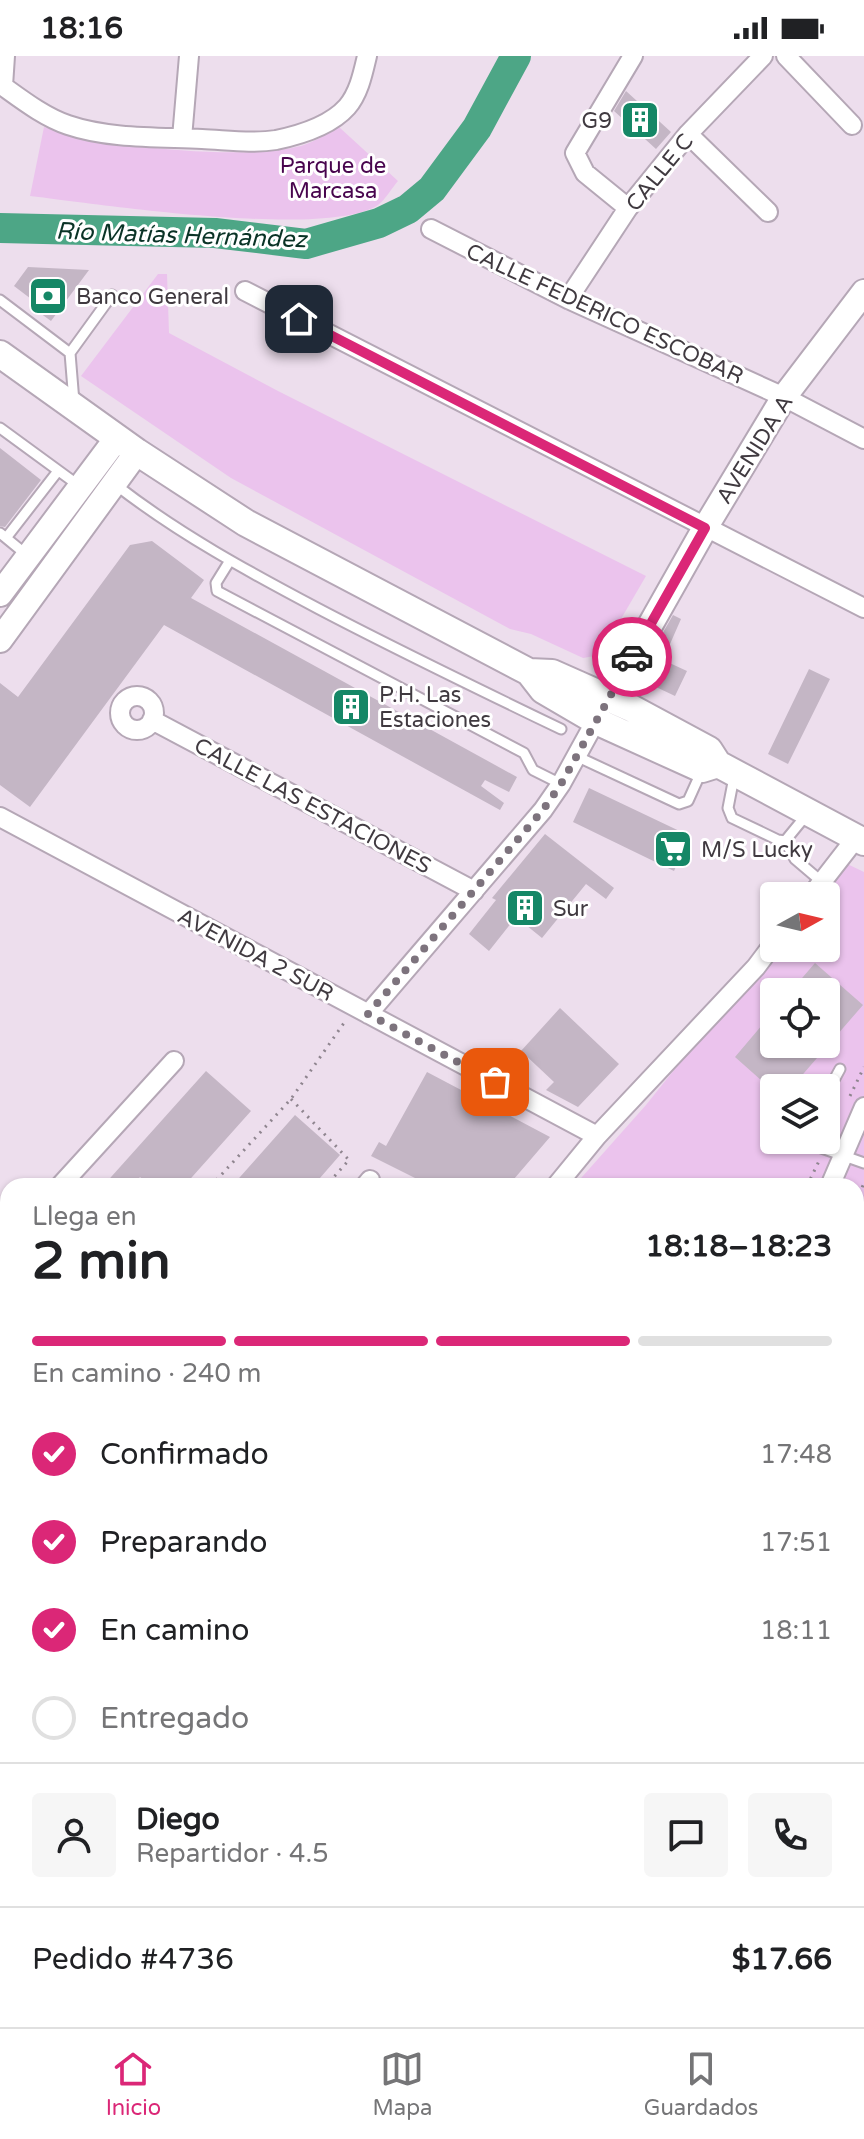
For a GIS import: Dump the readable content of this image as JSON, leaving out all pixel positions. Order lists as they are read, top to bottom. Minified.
{"streets":{"street":["CALLE C","CALLE FEDERICO ESCOBAR","AVENIDA A","CALLE LAS ESTACIONES","AVENIDA 2 SUR"]},"crossings":[["CALLE C","CALLE FEDERICO ESCOBAR"],["CALLE FEDERICO ESCOBAR","AVENIDA A"]],"water":["Río Matías Hernández"],"parks":["Parque de Marcasa"],"places":{"building":["G9","P.H. Las Estaciones","Sur"],"bank":["Banco General"],"supermarket":["M/S Lucky"]},"north":"right","page":{"status":"18:16","heading":["2 min","Llega en","18:18–18:23"],"panel":["Diego","Repartidor · 4.5","Pedido #4736","$17.66"],"bar":"En camino · 240 m","list":[["Confirmado","17:48"],["Preparando","17:51"],["En camino","18:11"],"Entregado"],"tabs":["Inicio","Mapa","Guardados"]}}
